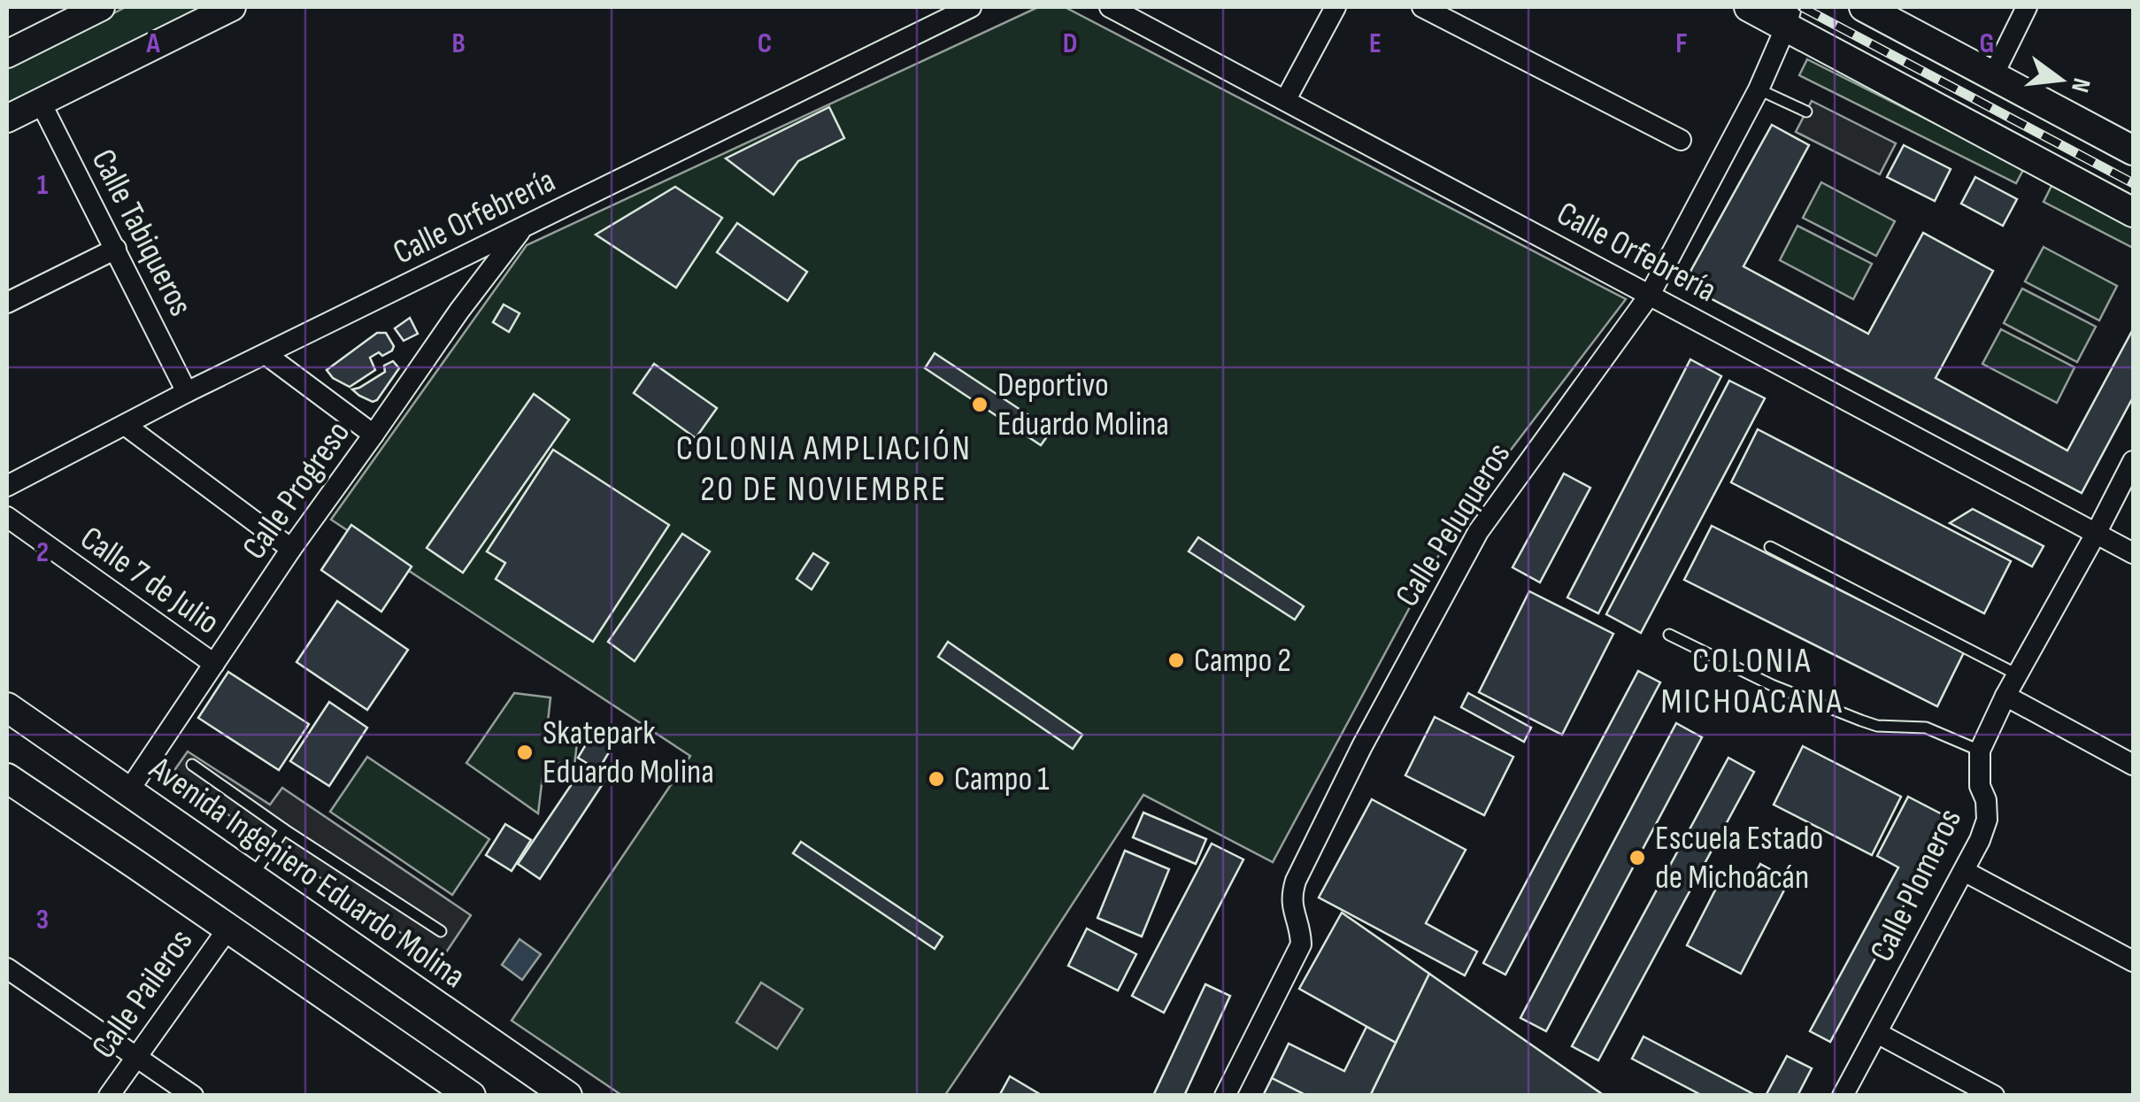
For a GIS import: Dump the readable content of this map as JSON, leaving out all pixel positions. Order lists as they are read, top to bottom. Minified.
{"streets":{"main road":["Avenida Ingeniero Eduardo Molina"],"street":["Calle Orfebrería","Calle Tabiqueros","Calle Progreso","Calle Peluqueros","Calle 7 de Julio","Calle Plomeros","Calle Paileros"]},"crossings":[["Calle Orfebrería","Calle Tabiqueros"],["Calle Orfebrería","Calle Progreso"],["Calle Orfebrería","Calle Peluqueros"],["Calle Progreso","Calle 7 de Julio"],["Calle Progreso","Avenida Ingeniero Eduardo Molina"]],"districts":["COLONIA AMPLIACIÓN 20 DE NOVIEMBRE","COLONIA MICHOACANA"],"places":["Deportivo Eduardo Molina","Campo 2","Skatepark Eduardo Molina","Campo 1","Escuela Estado de Michoacán"],"north":"right","grid":{"columns":["A","B","C","D","E","F","G"],"rows":["1","2","3"]}}
